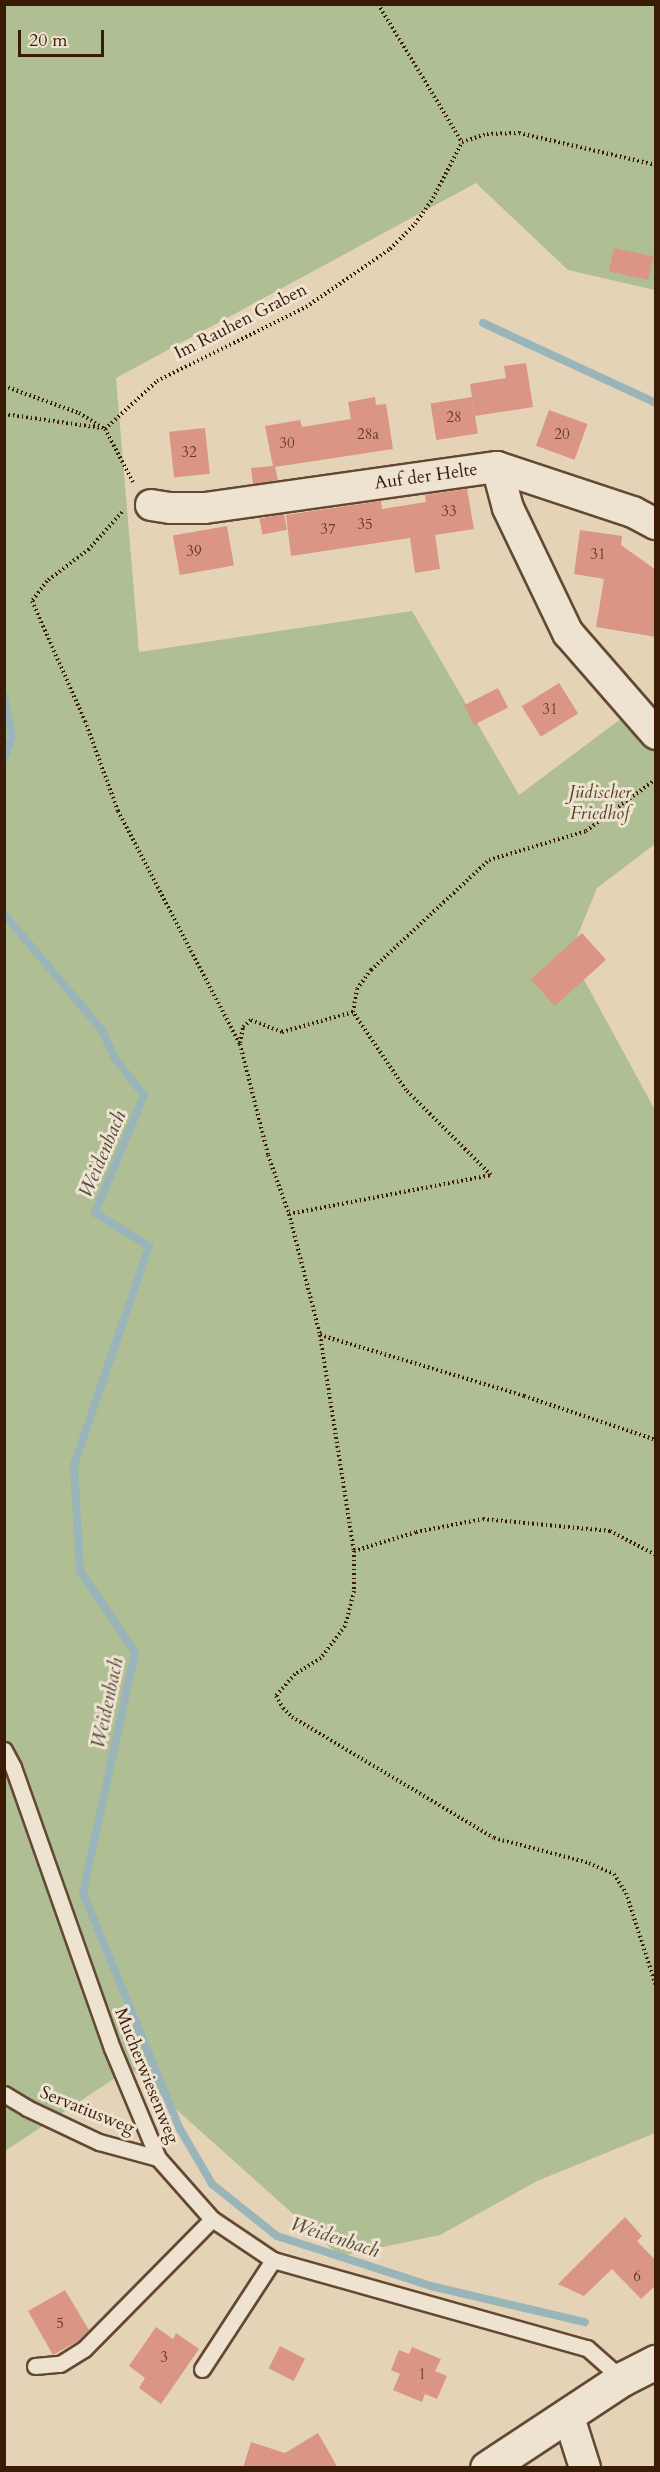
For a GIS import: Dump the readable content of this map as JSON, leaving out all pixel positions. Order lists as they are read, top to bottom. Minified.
{"streets":{"street":["Auf der Helte"],"lane":["Mucherwiesenweg","Servatiusweg"],"path":["Im Rauhen Graben"]},"crossings":[["Mucherwiesenweg","Servatiusweg"]],"water":["Weidenbach"],"parks":["Jüdischer Friedhof"],"house_numbers":["28","28a","20","30","32","33","35","37","39","31","31","6","5","3","1"],"scale_bar":"20 m"}
